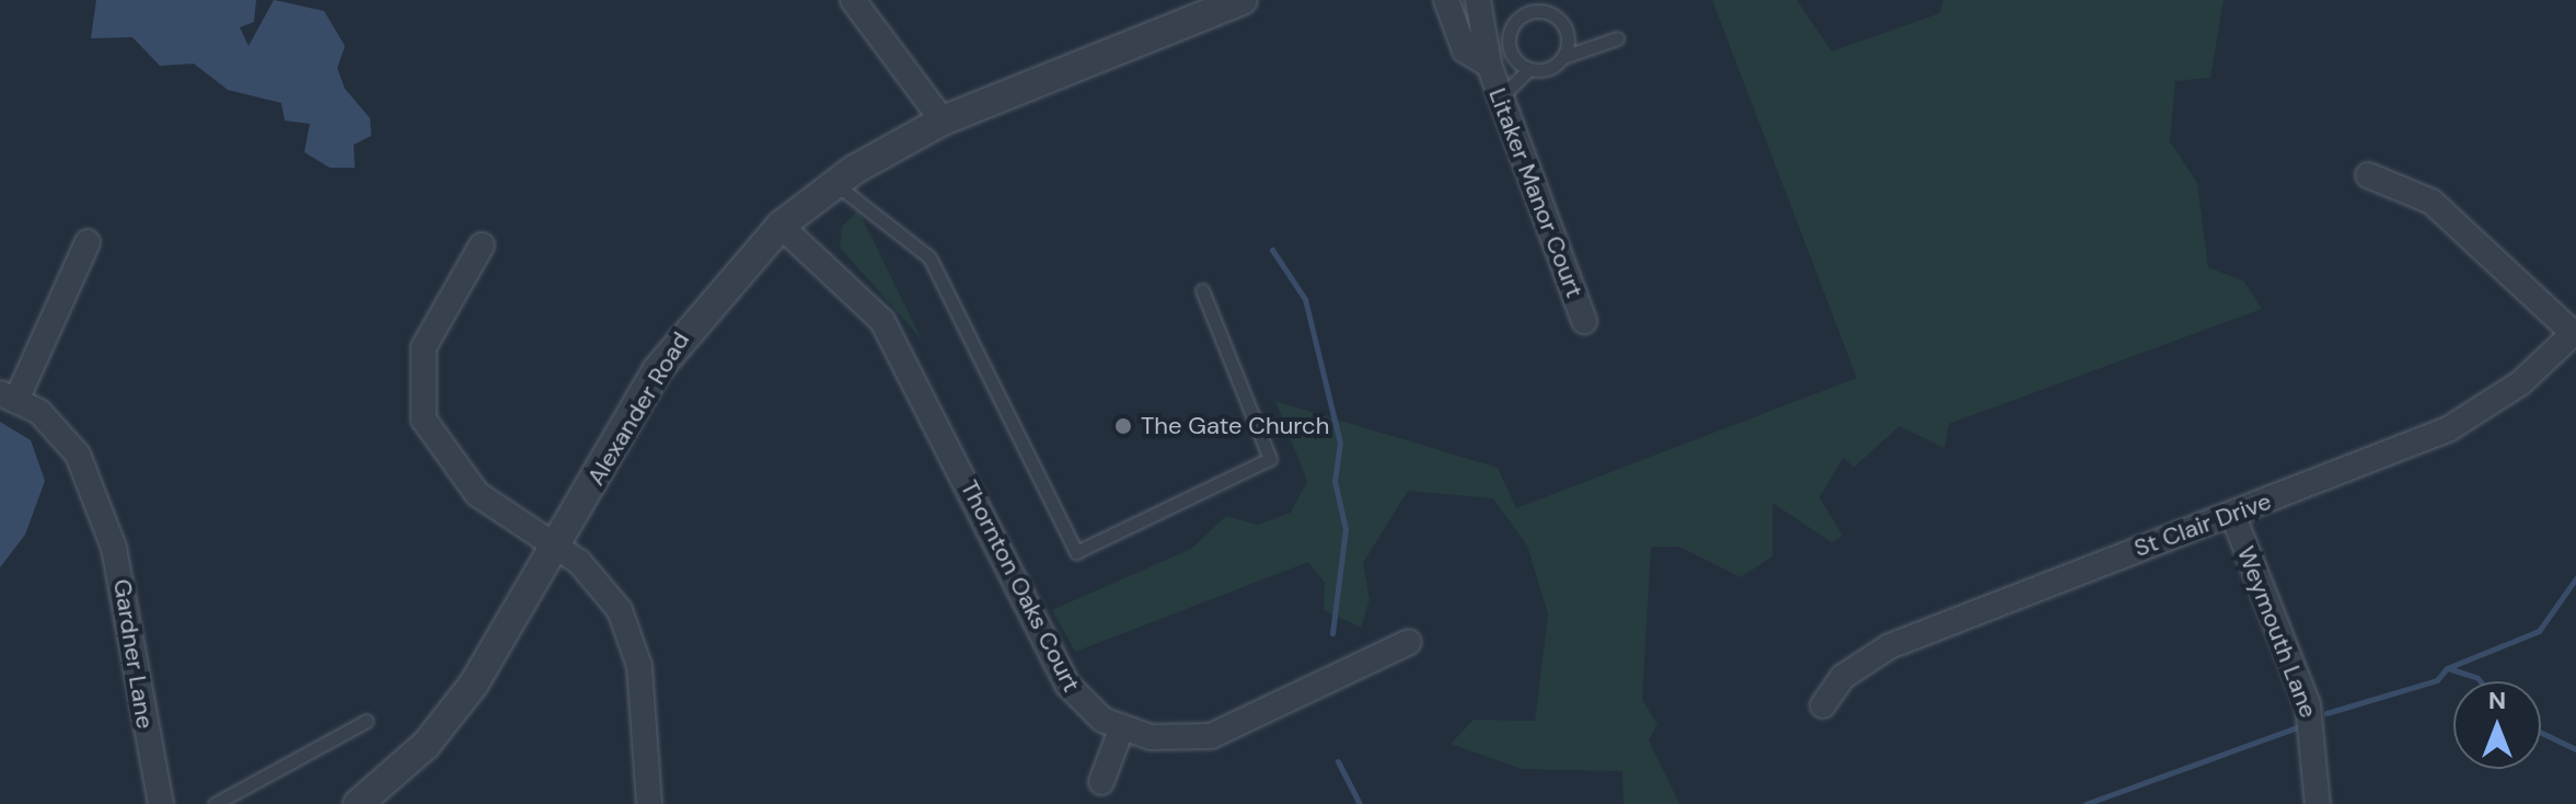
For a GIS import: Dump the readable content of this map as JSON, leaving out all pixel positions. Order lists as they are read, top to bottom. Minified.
{"streets":{"street":["Litaker Manor Court","Alexander Road","St Clair Drive","Thornton Oaks Court","Weymouth Lane","Gardner Lane"]},"crossings":[["Alexander Road","Thornton Oaks Court"],["St Clair Drive","Weymouth Lane"]],"places":["The Gate Church"],"north":"top"}
